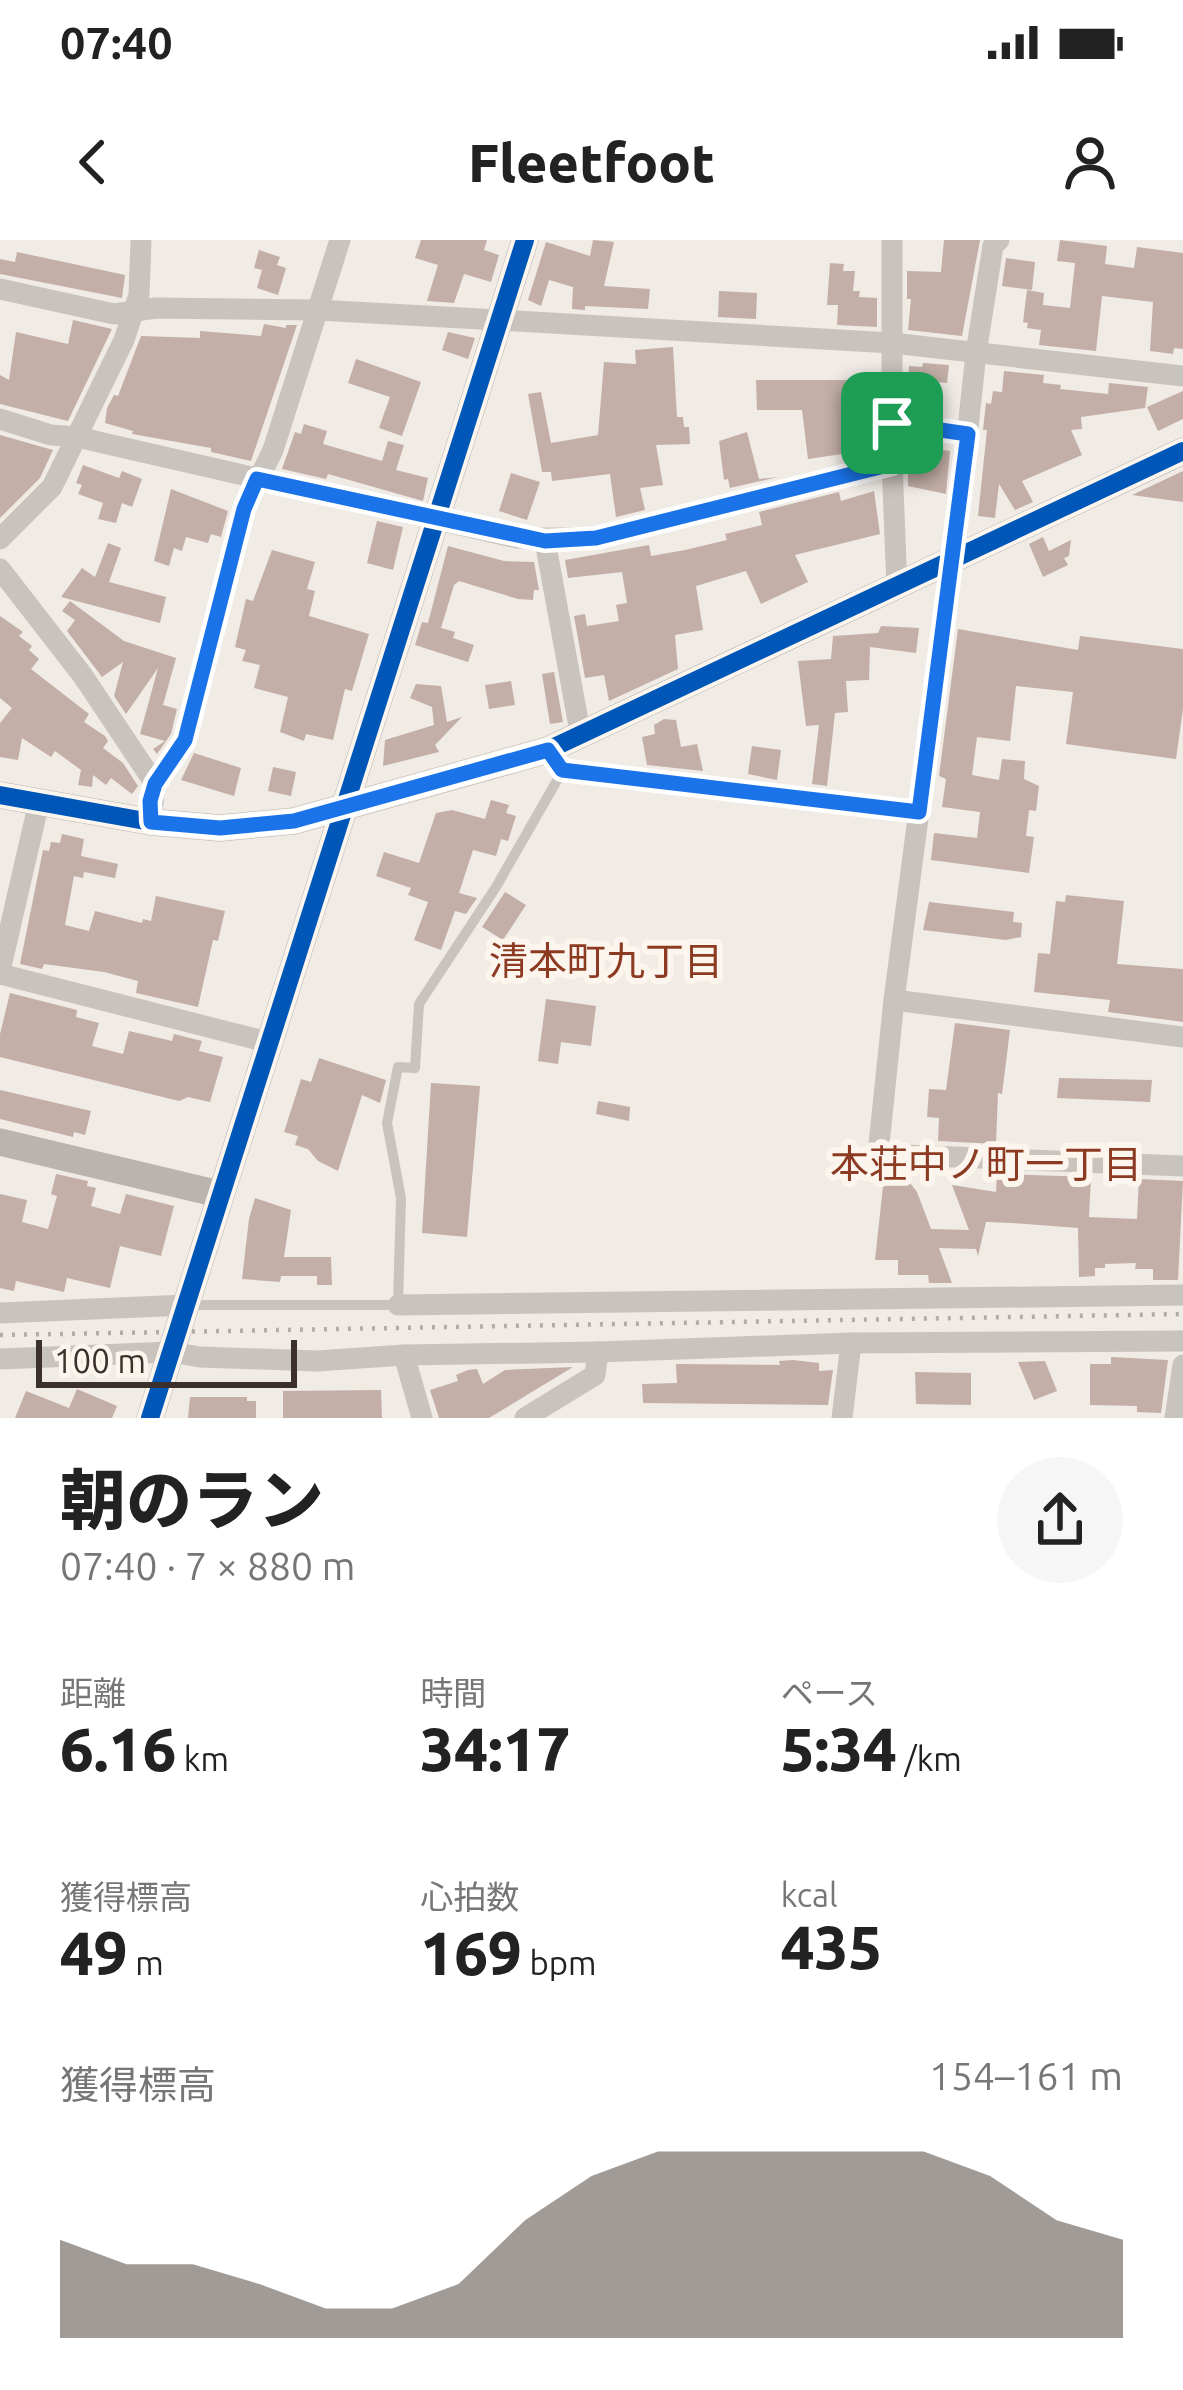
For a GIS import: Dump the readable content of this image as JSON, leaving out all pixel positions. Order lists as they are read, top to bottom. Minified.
{"districts":["清本町九丁目","本荘中ノ町一丁目"],"scale_bar":"100 m","page":{"status":"07:40","header":"Fleetfoot","scale":"100 m","heading":["朝のラン","07:40 · 7 × 880 m"],"stats":[["距離","6.16 km"],["時間","34:17"],["ペース","5:34 /km"],["獲得標高","49 m"],["心拍数","169 bpm"],["kcal","435"]],"chart":["獲得標高","154–161 m"]}}
